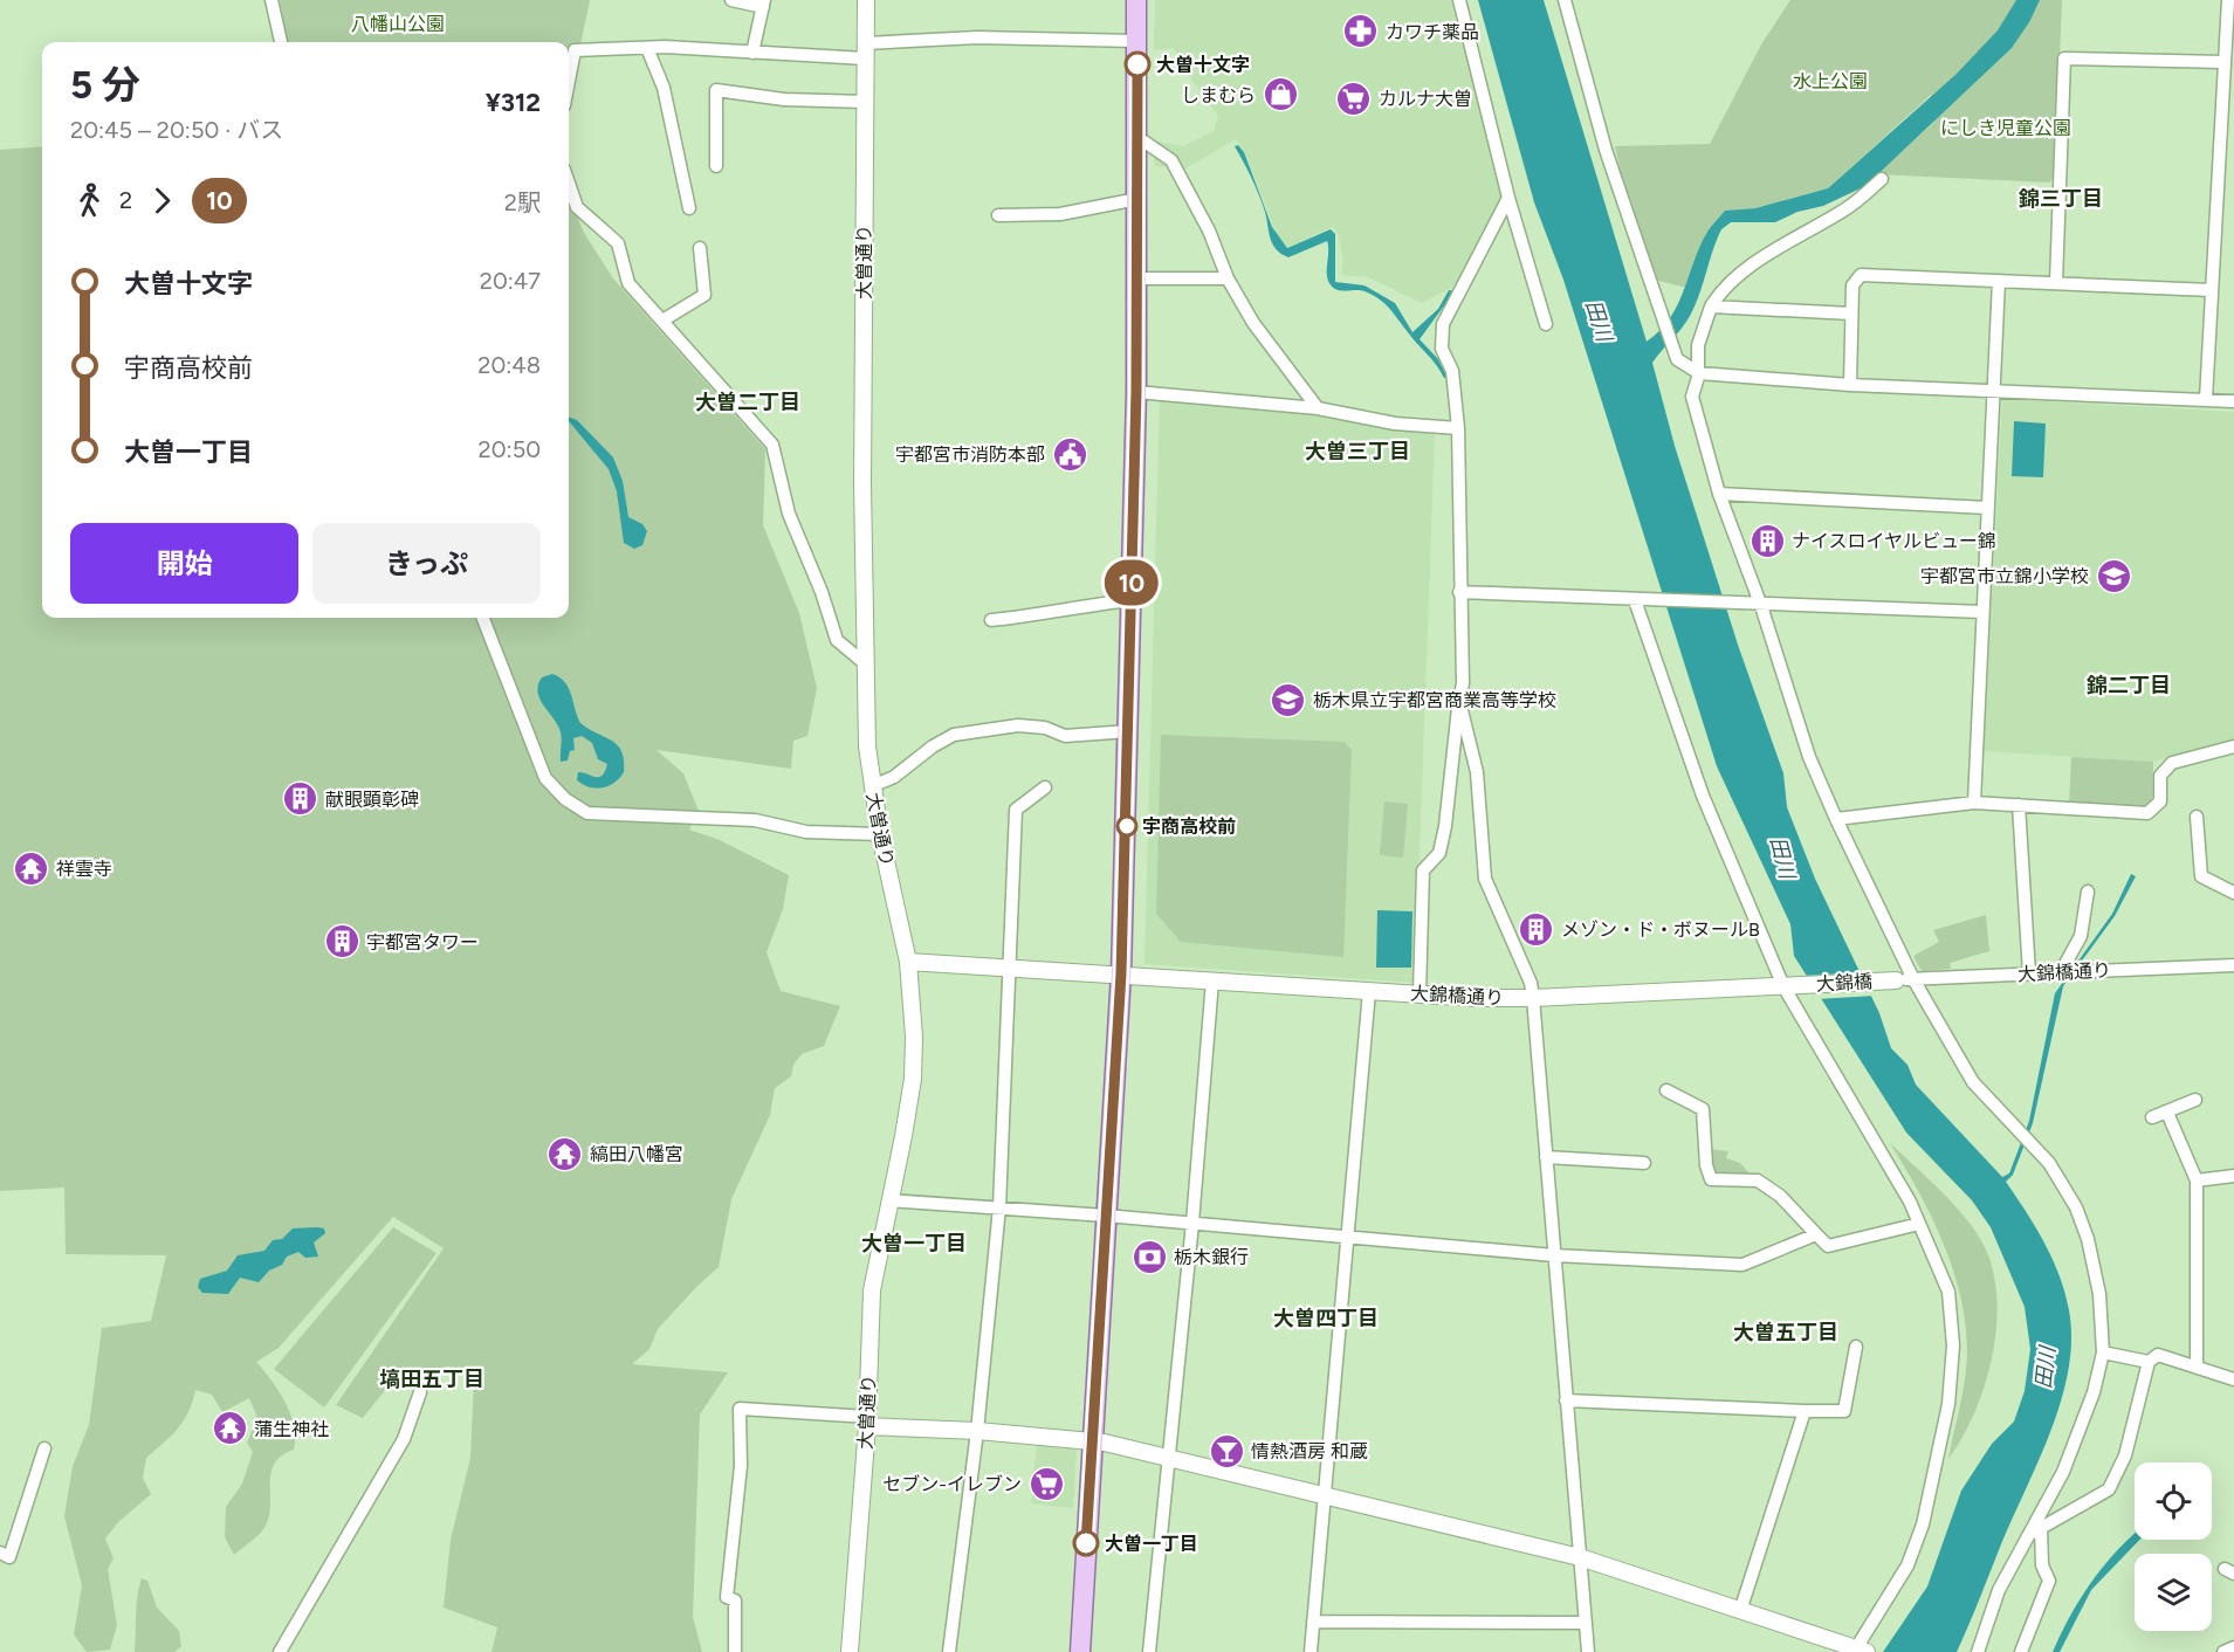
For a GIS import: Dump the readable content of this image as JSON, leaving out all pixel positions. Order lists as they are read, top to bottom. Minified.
{"streets":{"street":["大曽通り","大錦橋通り","大錦橋"]},"crossings":[["大曽通り","大錦橋通り"],["大錦橋通り","大錦橋"]],"districts":["錦三丁目","大曽二丁目","大曽三丁目","錦二丁目","大曽一丁目","大曽四丁目","大曽五丁目","塙田五丁目"],"water":["田川"],"parks":["八幡山公園","水上公園","にしき児童公園"],"places":{"pharmacy":["カワチ薬品"],"other":["大曽十文字","宇商高校前","大曽一丁目"],"shop":["しまむら"],"supermarket":["カルナ大曽","セブン-イレブン"],"public building":["宇都宮市消防本部"],"building":["ナイスロイヤルビュー錦","献眼顕彰碑","メゾン・ド・ボヌールB","宇都宮タワー"],"school or university":["宇都宮市立錦小学校","栃木県立宇都宮商業高等学校"],"temple":["祥雲寺","縞田八幡宮","蒲生神社"],"bank":["栃木銀行"],"bar":["情熱酒房 和蔵"]},"lines":["bus line 10"],"page":{"on_map":"10","heading":["5 分","20:45 – 20:50 · バス","¥312"],"legs":["2","10","2駅"],"list":[{"name":"大曽十文字","value":"20:47"},{"name":"宇商高校前","value":"20:48"},{"name":"大曽一丁目","value":"20:50"}],"buttons":["開始","きっぷ"]}}
